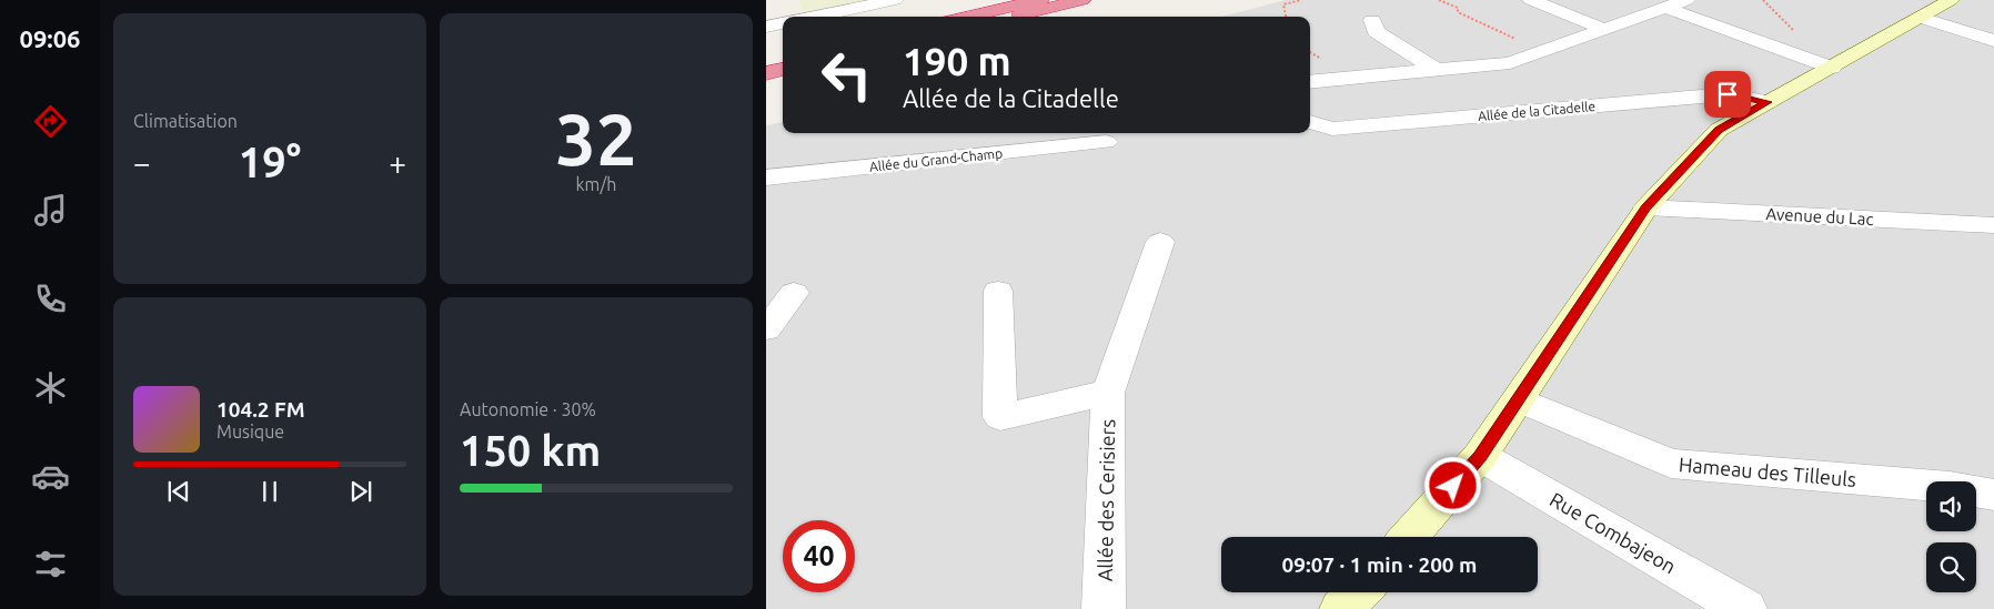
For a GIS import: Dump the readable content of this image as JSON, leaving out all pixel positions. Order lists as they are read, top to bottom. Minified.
{"streets":{"street":["Allée de la Citadelle","Allée du Grand-Champ","Avenue du Lac","Hameau des Tilleuls","Allée des Cerisiers","Rue Combajeon"]},"page":{"tabs":"09:06","tile":["Climatisation",["32","km/h"],["Autonomie · 30%","150 km"]],"turn":["190 m","Allée de la Citadelle"],"heat":["−","19°","+"],"song":["104.2 FM","Musique"],"limit":"40","trip":"09:07 · 1 min · 200 m"}}
